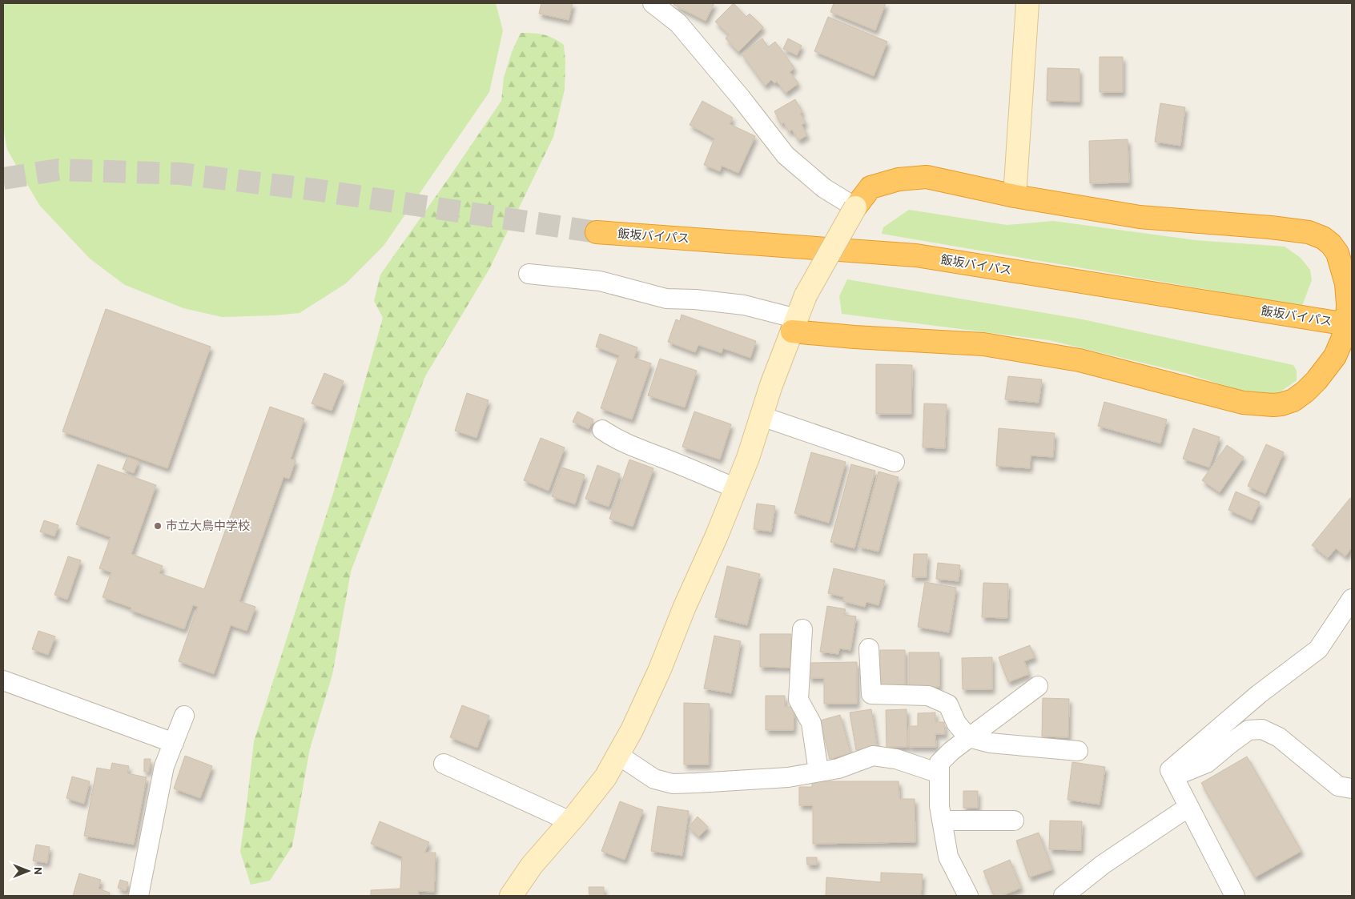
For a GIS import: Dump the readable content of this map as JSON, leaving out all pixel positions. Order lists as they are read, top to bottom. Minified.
{"streets":{"highway":["飯坂バイパス"]},"places":["市立大鳥中学校"],"north":"right"}
